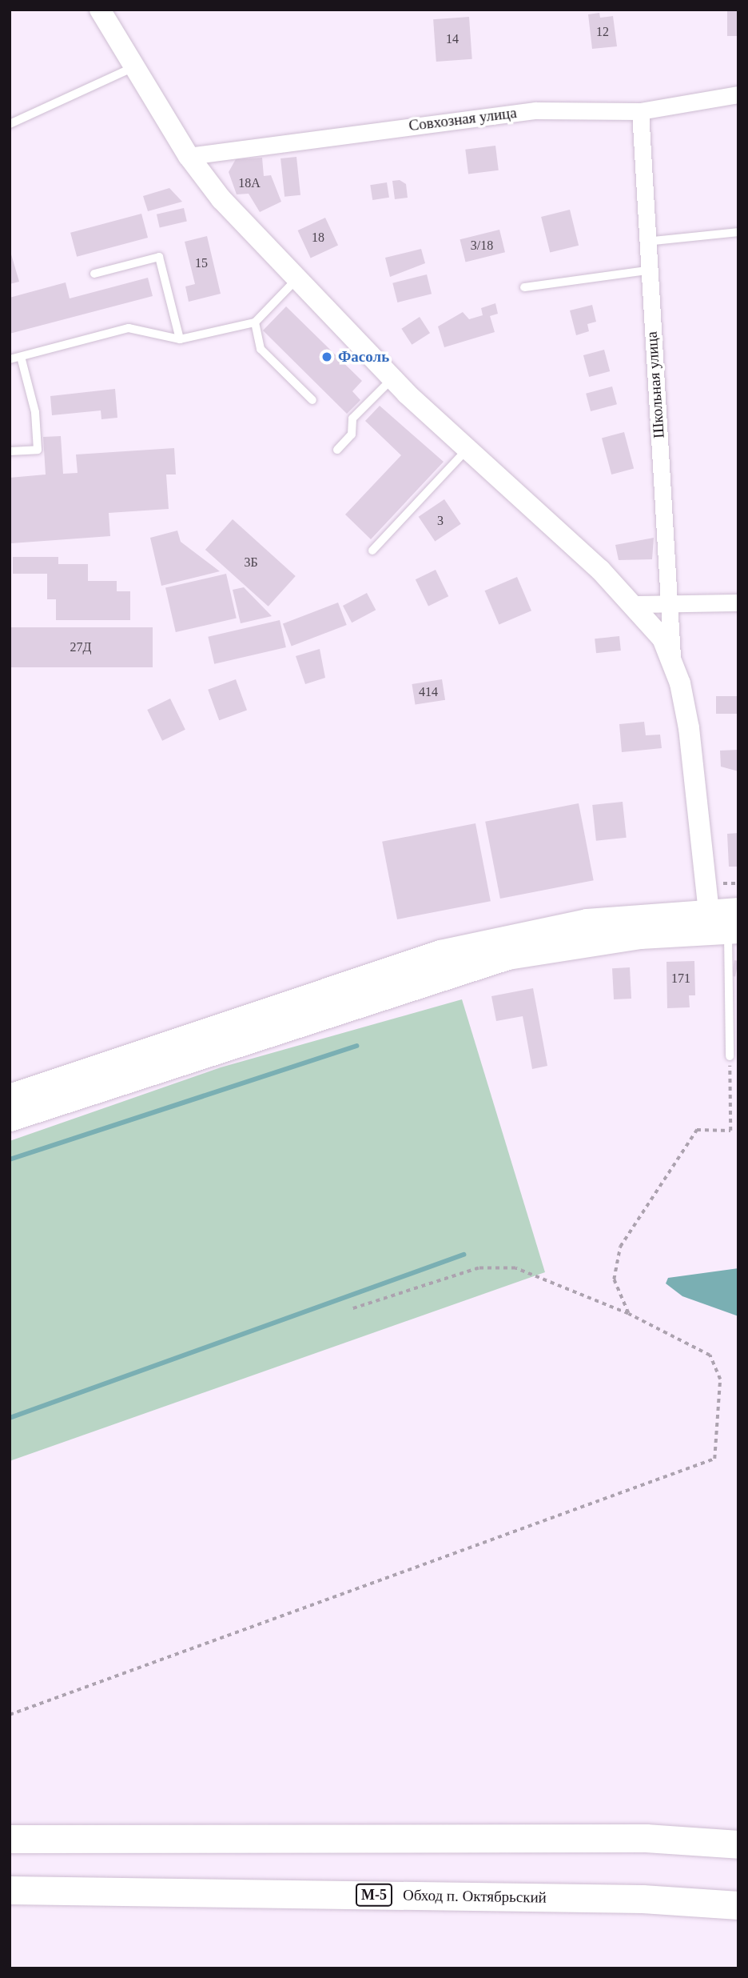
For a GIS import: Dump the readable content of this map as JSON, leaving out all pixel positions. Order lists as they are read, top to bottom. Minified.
{"streets":{"highway":["М-5","Обход п. Октябрьский"],"street":["Совхозная улица","Школьная улица"]},"crossings":[["Совхозная улица","Школьная улица"]],"places":["Фасоль"],"house_numbers":["12","14","18А","18","3/18","15","3","3Б","27Д","414","171"]}
